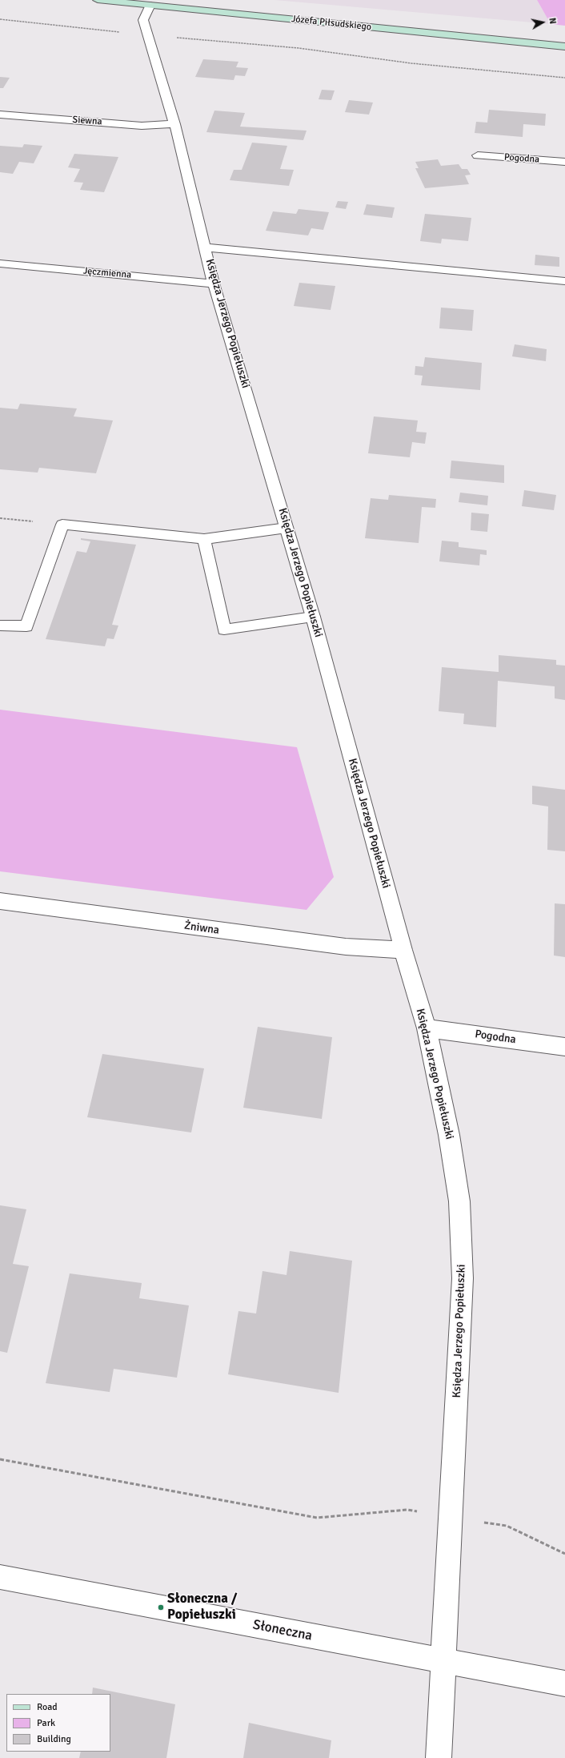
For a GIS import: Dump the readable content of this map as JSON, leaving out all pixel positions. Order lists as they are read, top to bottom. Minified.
{"streets":{"main road":["Józefa Piłsudskiego"],"street":["Siewna","Pogodna","Jęczmienna","Księdza Jerzego Popiełuszki","Żniwna","Słoneczna"]},"crossings":[["Józefa Piłsudskiego","Księdza Jerzego Popiełuszki"],["Siewna","Księdza Jerzego Popiełuszki"],["Pogodna","Księdza Jerzego Popiełuszki"],["Jęczmienna","Księdza Jerzego Popiełuszki"],["Księdza Jerzego Popiełuszki","Żniwna"],["Księdza Jerzego Popiełuszki","Słoneczna"]],"places":["Słoneczna / Popiełuszki"],"legend":["Road","Park","Building"],"north":"right"}
